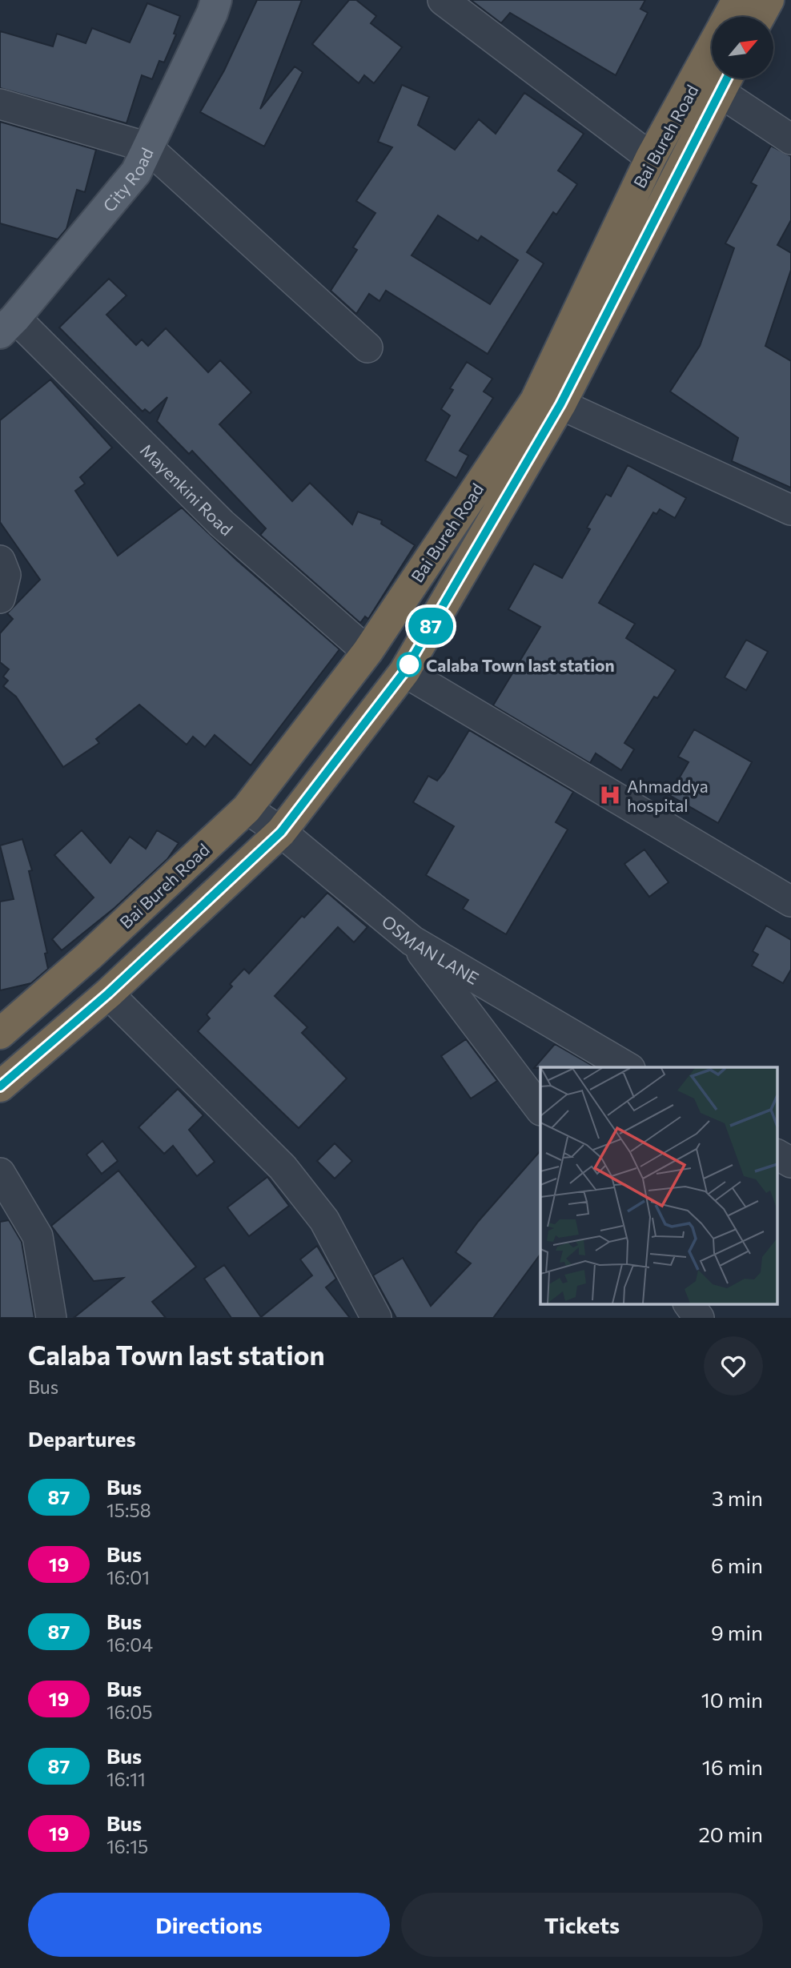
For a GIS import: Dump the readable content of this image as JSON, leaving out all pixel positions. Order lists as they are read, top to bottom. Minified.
{"streets":{"highway":["Bai Bureh Road"],"main road":["City Road"],"street":["Mayenkini Road","OSMAN LANE"]},"crossings":[["Bai Bureh Road","Mayenkini Road"],["Bai Bureh Road","OSMAN LANE"],["City Road","Mayenkini Road"]],"places":{"other":["Calaba Town last station"],"hospital":["Ahmaddya hospital"]},"lines":["bus line 87"],"north":"top right","page":{"on_map":"87","heading":[["Calaba Town last station","Bus"],"Departures"],"list":[{"mark":"87","name":"Bus","note":"15:58","value":"3 min"},{"mark":"19","name":"Bus","note":"16:01","value":"6 min"},{"mark":"87","name":"Bus","note":"16:04","value":"9 min"},{"mark":"19","name":"Bus","note":"16:05","value":"10 min"},{"mark":"87","name":"Bus","note":"16:11","value":"16 min"},{"mark":"19","name":"Bus","note":"16:15","value":"20 min"}],"buttons":["Directions","Tickets"]}}
